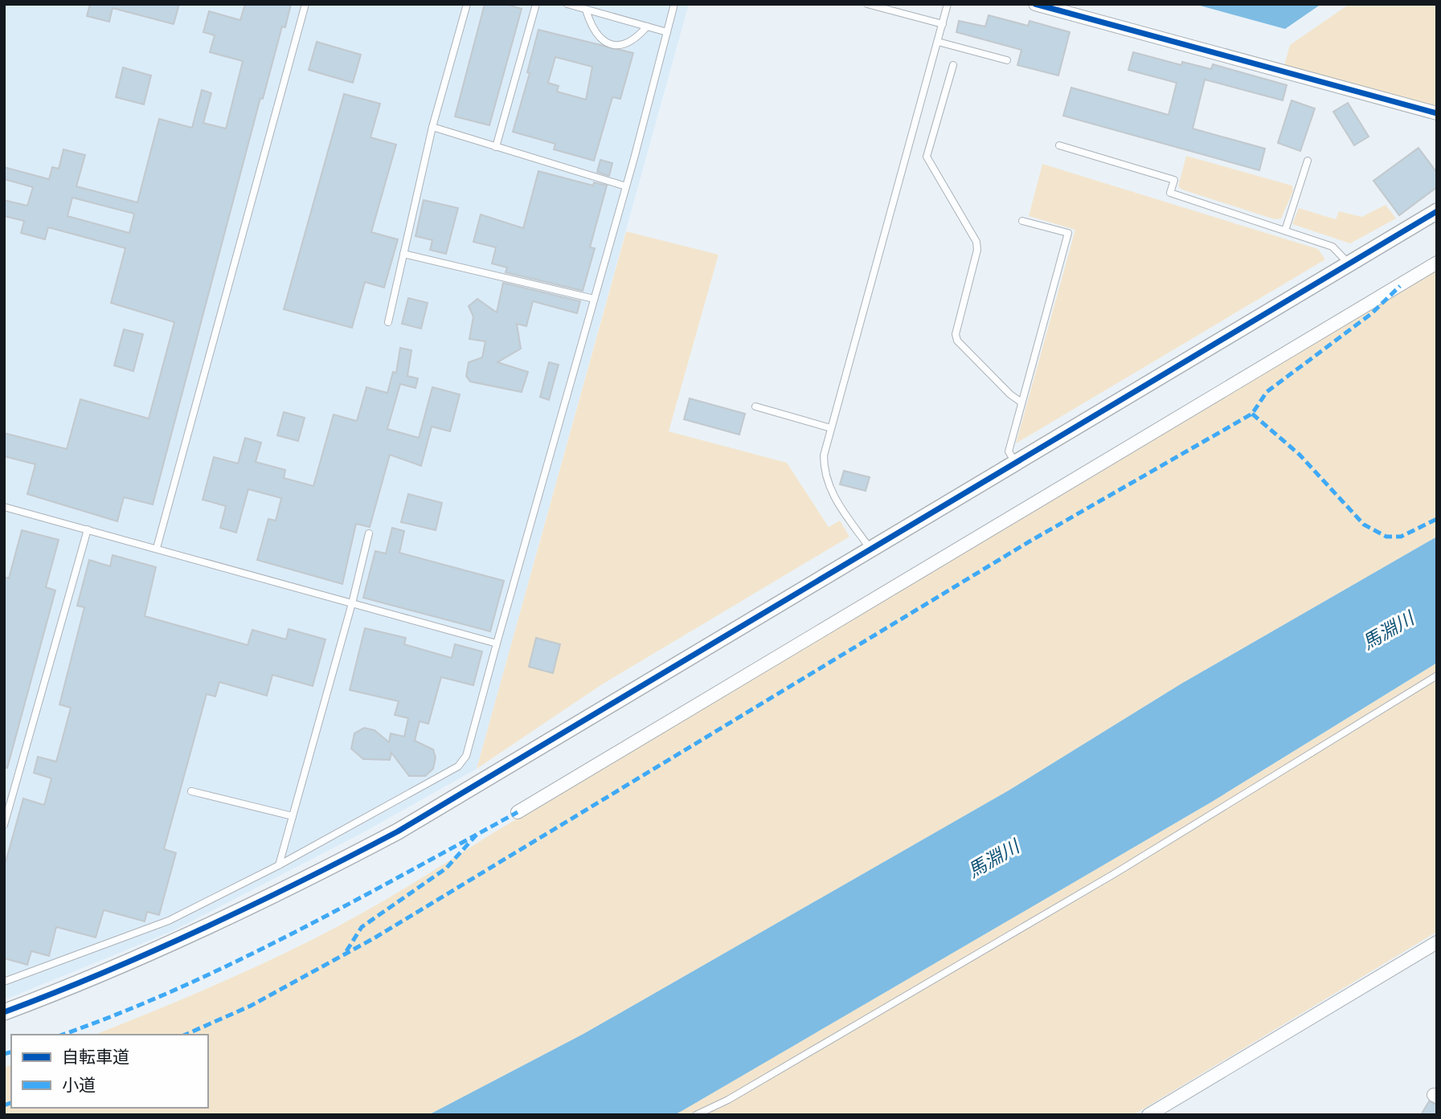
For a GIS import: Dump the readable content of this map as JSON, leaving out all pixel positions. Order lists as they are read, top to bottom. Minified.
{"water":["馬淵川"],"legend":["自転車道","小道"]}
